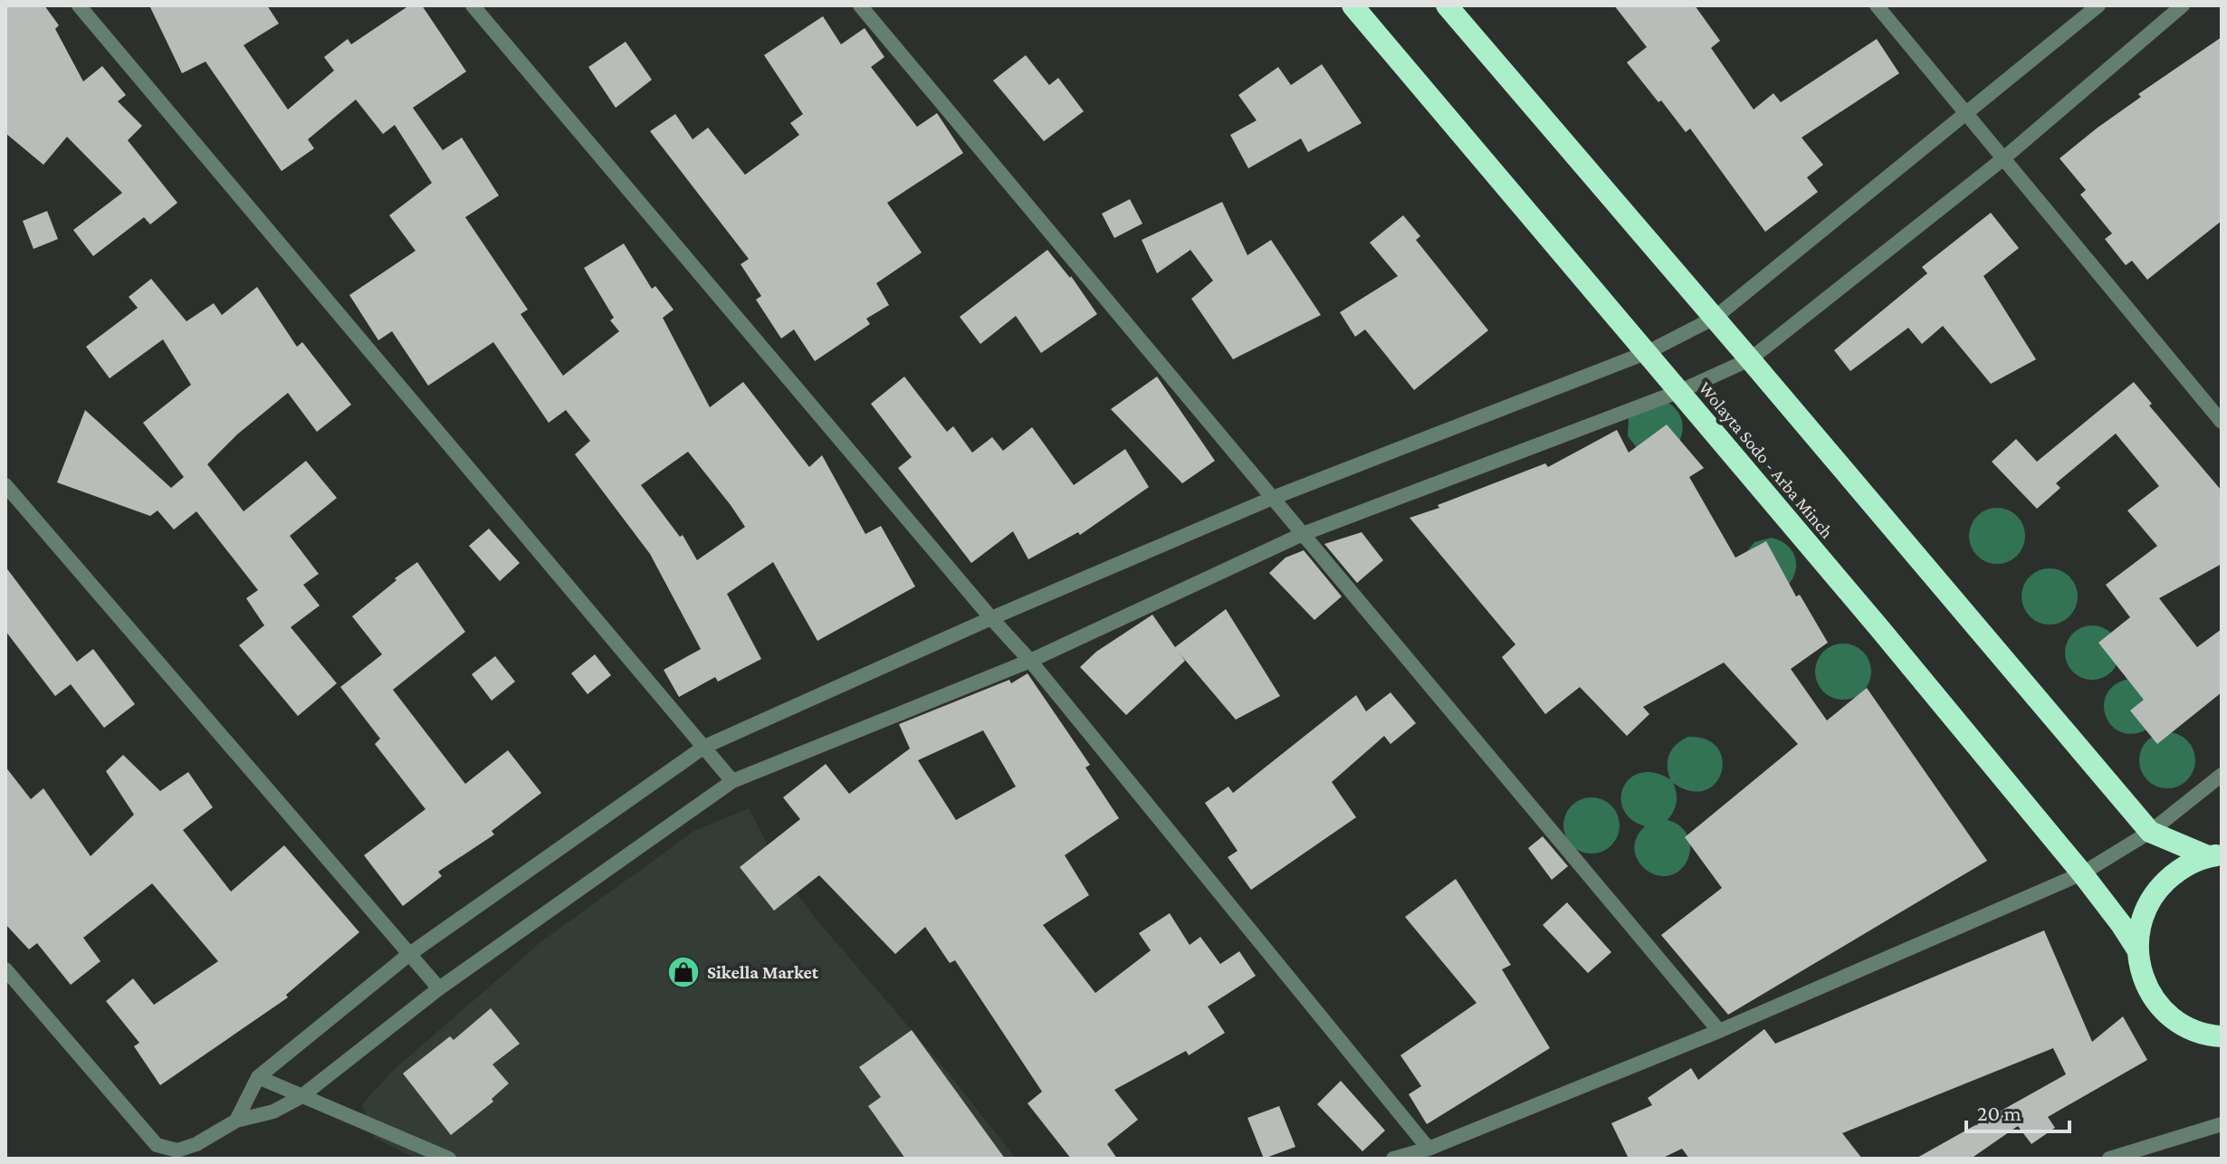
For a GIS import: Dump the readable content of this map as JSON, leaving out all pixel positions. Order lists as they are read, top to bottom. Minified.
{"streets":{"highway":["Wolayta Sodo - Arba Minch"]},"places":{"shop":["Sikella Market"]},"scale_bar":"20 m"}
